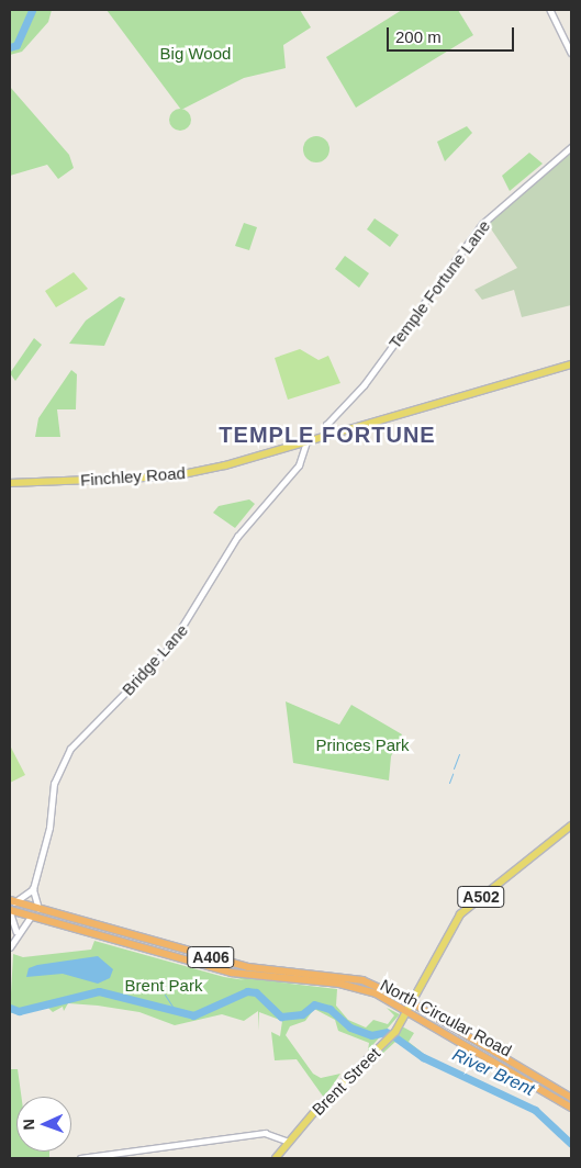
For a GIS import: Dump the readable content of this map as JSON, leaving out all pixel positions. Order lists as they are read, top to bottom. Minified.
{"streets":{"highway":["A406","North Circular Road"],"main road":["Finchley Road","A502","Brent Street"],"street":["Temple Fortune Lane","Bridge Lane"]},"crossings":[["Temple Fortune Lane","Finchley Road"],["Finchley Road","Bridge Lane"],["A502","North Circular Road"],["A502","Brent Street"],["North Circular Road","Brent Street"]],"districts":["TEMPLE FORTUNE"],"water":["River Brent"],"parks":["Big Wood","Princes Park","Brent Park"],"scale_bar":"200 m","north":"left"}
